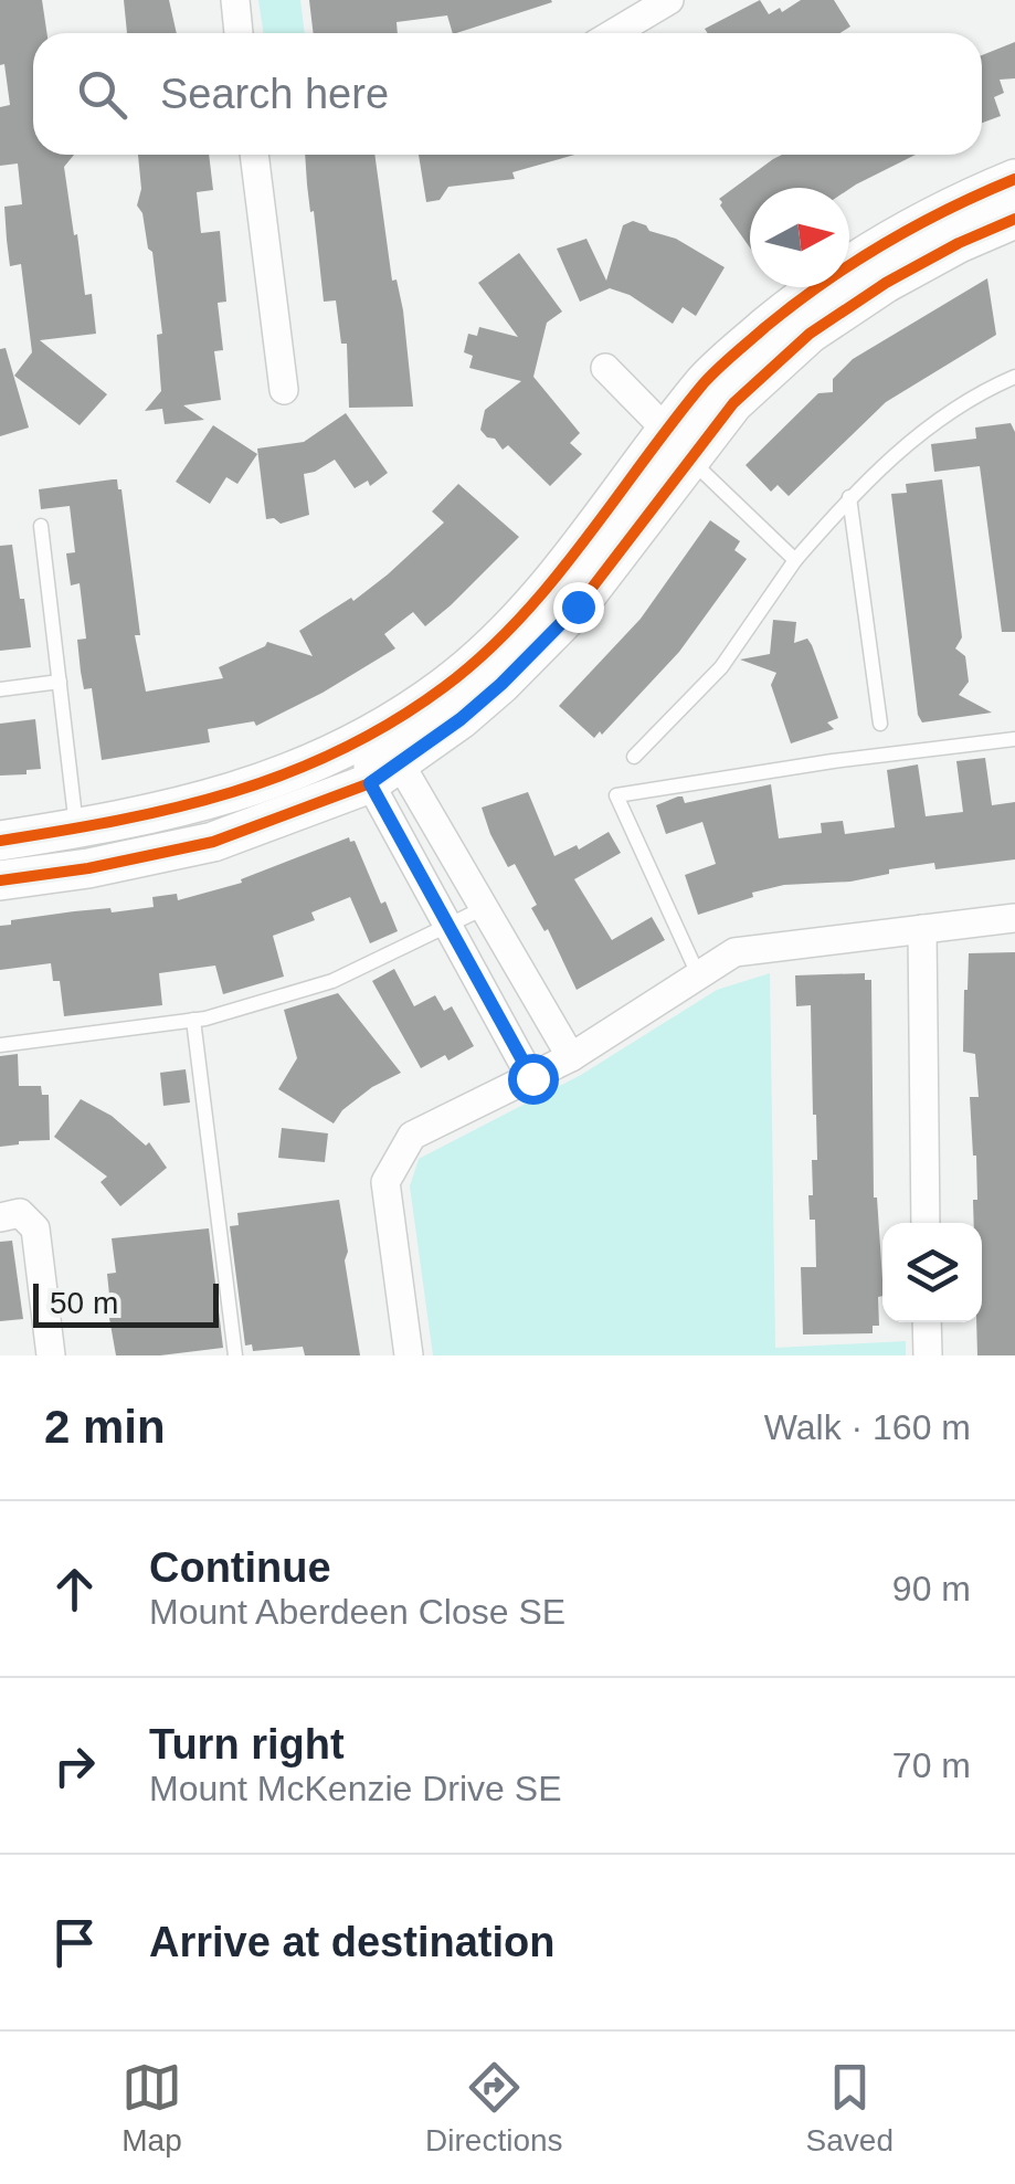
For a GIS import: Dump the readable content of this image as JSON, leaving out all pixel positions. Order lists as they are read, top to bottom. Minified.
{"scale_bar":"50 m","north":"right","page":{"search":"Search here","scale":"50 m","heading":["2 min","Walk · 160 m"],"list":[["Continue","Mount Aberdeen Close SE","90 m"],["Turn right","Mount McKenzie Drive SE","70 m"],"Arrive at destination"],"nav":["Map","Directions","Saved"]}}
